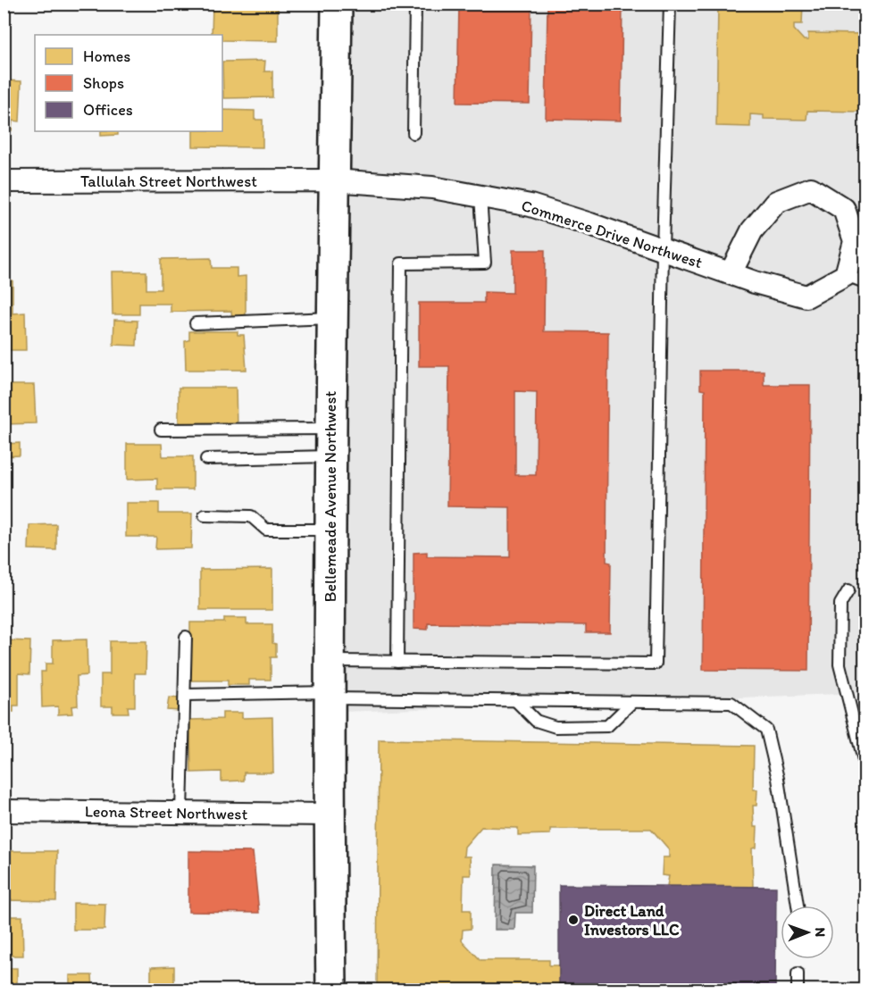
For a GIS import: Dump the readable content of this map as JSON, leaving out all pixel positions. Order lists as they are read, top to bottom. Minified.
{"streets":{"street":["Tallulah Street Northwest","Commerce Drive Northwest","Bellemeade Avenue Northwest","Leona Street Northwest"]},"crossings":[["Tallulah Street Northwest","Commerce Drive Northwest"],["Tallulah Street Northwest","Bellemeade Avenue Northwest"],["Commerce Drive Northwest","Bellemeade Avenue Northwest"],["Bellemeade Avenue Northwest","Leona Street Northwest"]],"places":["Direct Land Investors LLC"],"legend":["Homes","Shops","Offices"],"north":"right"}
